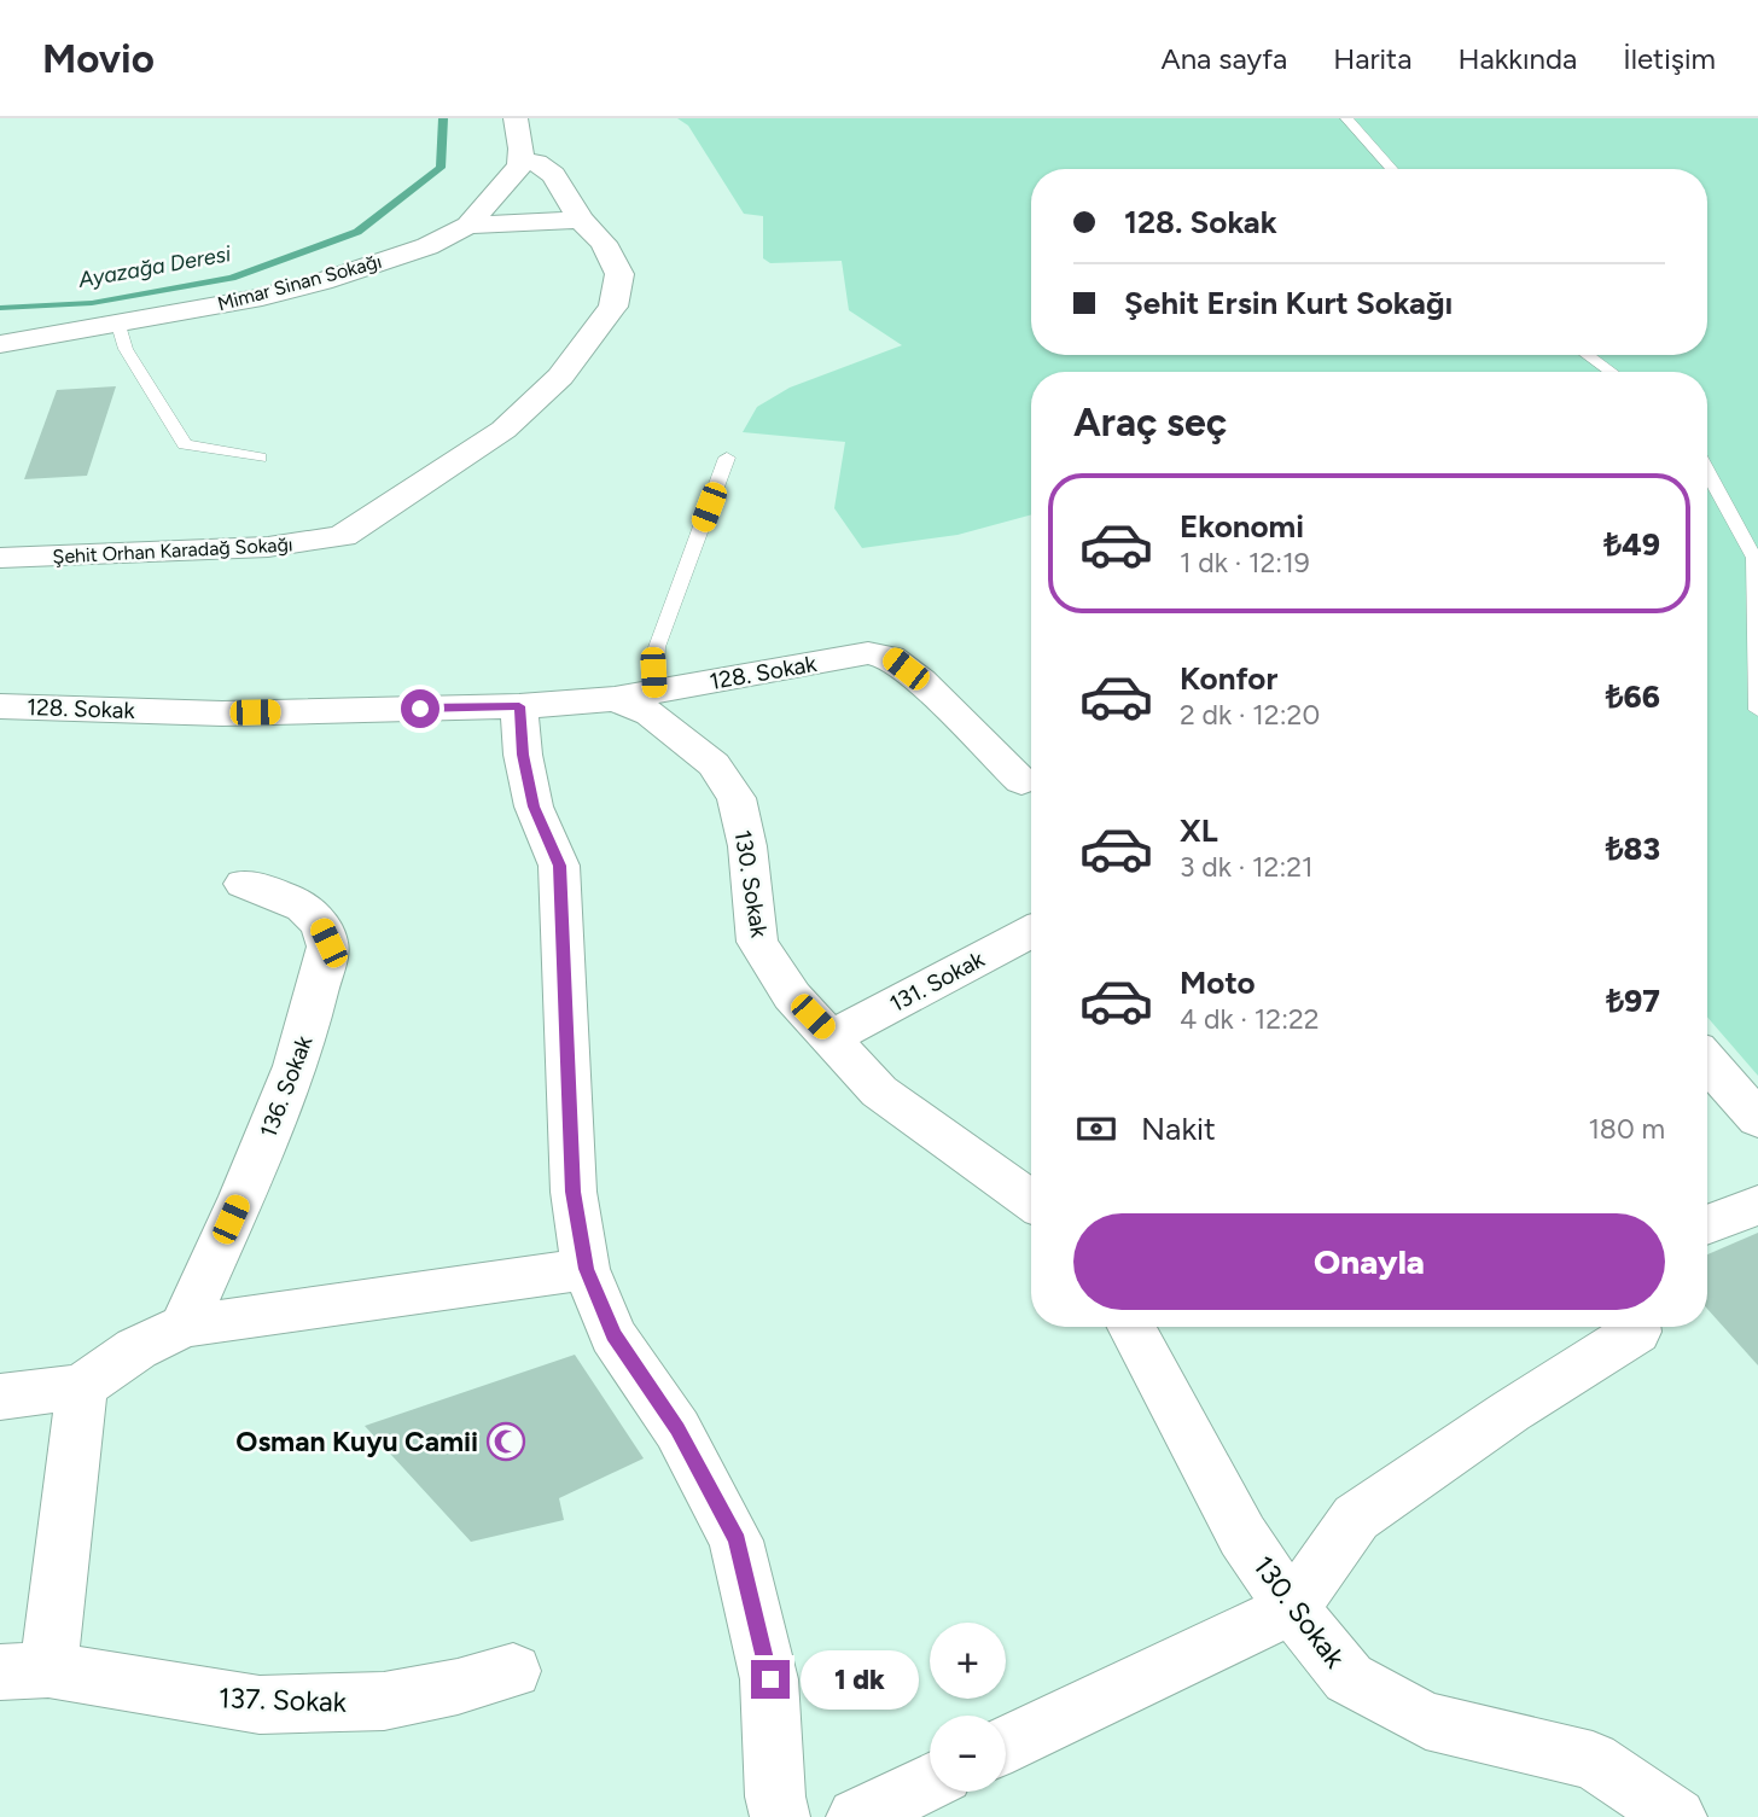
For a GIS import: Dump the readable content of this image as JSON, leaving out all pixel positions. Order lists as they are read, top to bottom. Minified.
{"streets":{"street":["Mimar Sinan Sokağı","Şehit Orhan Karadağ Sokağı","128. Sokak","130. Sokak","131. Sokak","136. Sokak","137. Sokak"]},"crossings":[["Mimar Sinan Sokağı","Şehit Orhan Karadağ Sokağı"],["128. Sokak","130. Sokak"],["130. Sokak","131. Sokak"]],"water":["Ayazağa Deresi"],"places":{"mosque":["Osman Kuyu Camii"]},"page":{"header":"Movio","nav":["Ana sayfa","Harita","Hakkında","İletişim"],"banner":["128. Sokak","Şehit Ersin Kurt Sokağı"],"heading":"Araç seç","list":[{"name":"Ekonomi","note":"1 dk · 12:19","value":"₺49"},{"name":"Konfor","note":"2 dk · 12:20","value":"₺66"},{"name":"XL","note":"3 dk · 12:21","value":"₺83"},{"name":"Moto","note":"4 dk · 12:22","value":"₺97"}],"pay":["Nakit","180 m"],"buttons":"Onayla","map_buttons":["+","−"],"bubble":"1 dk"}}
